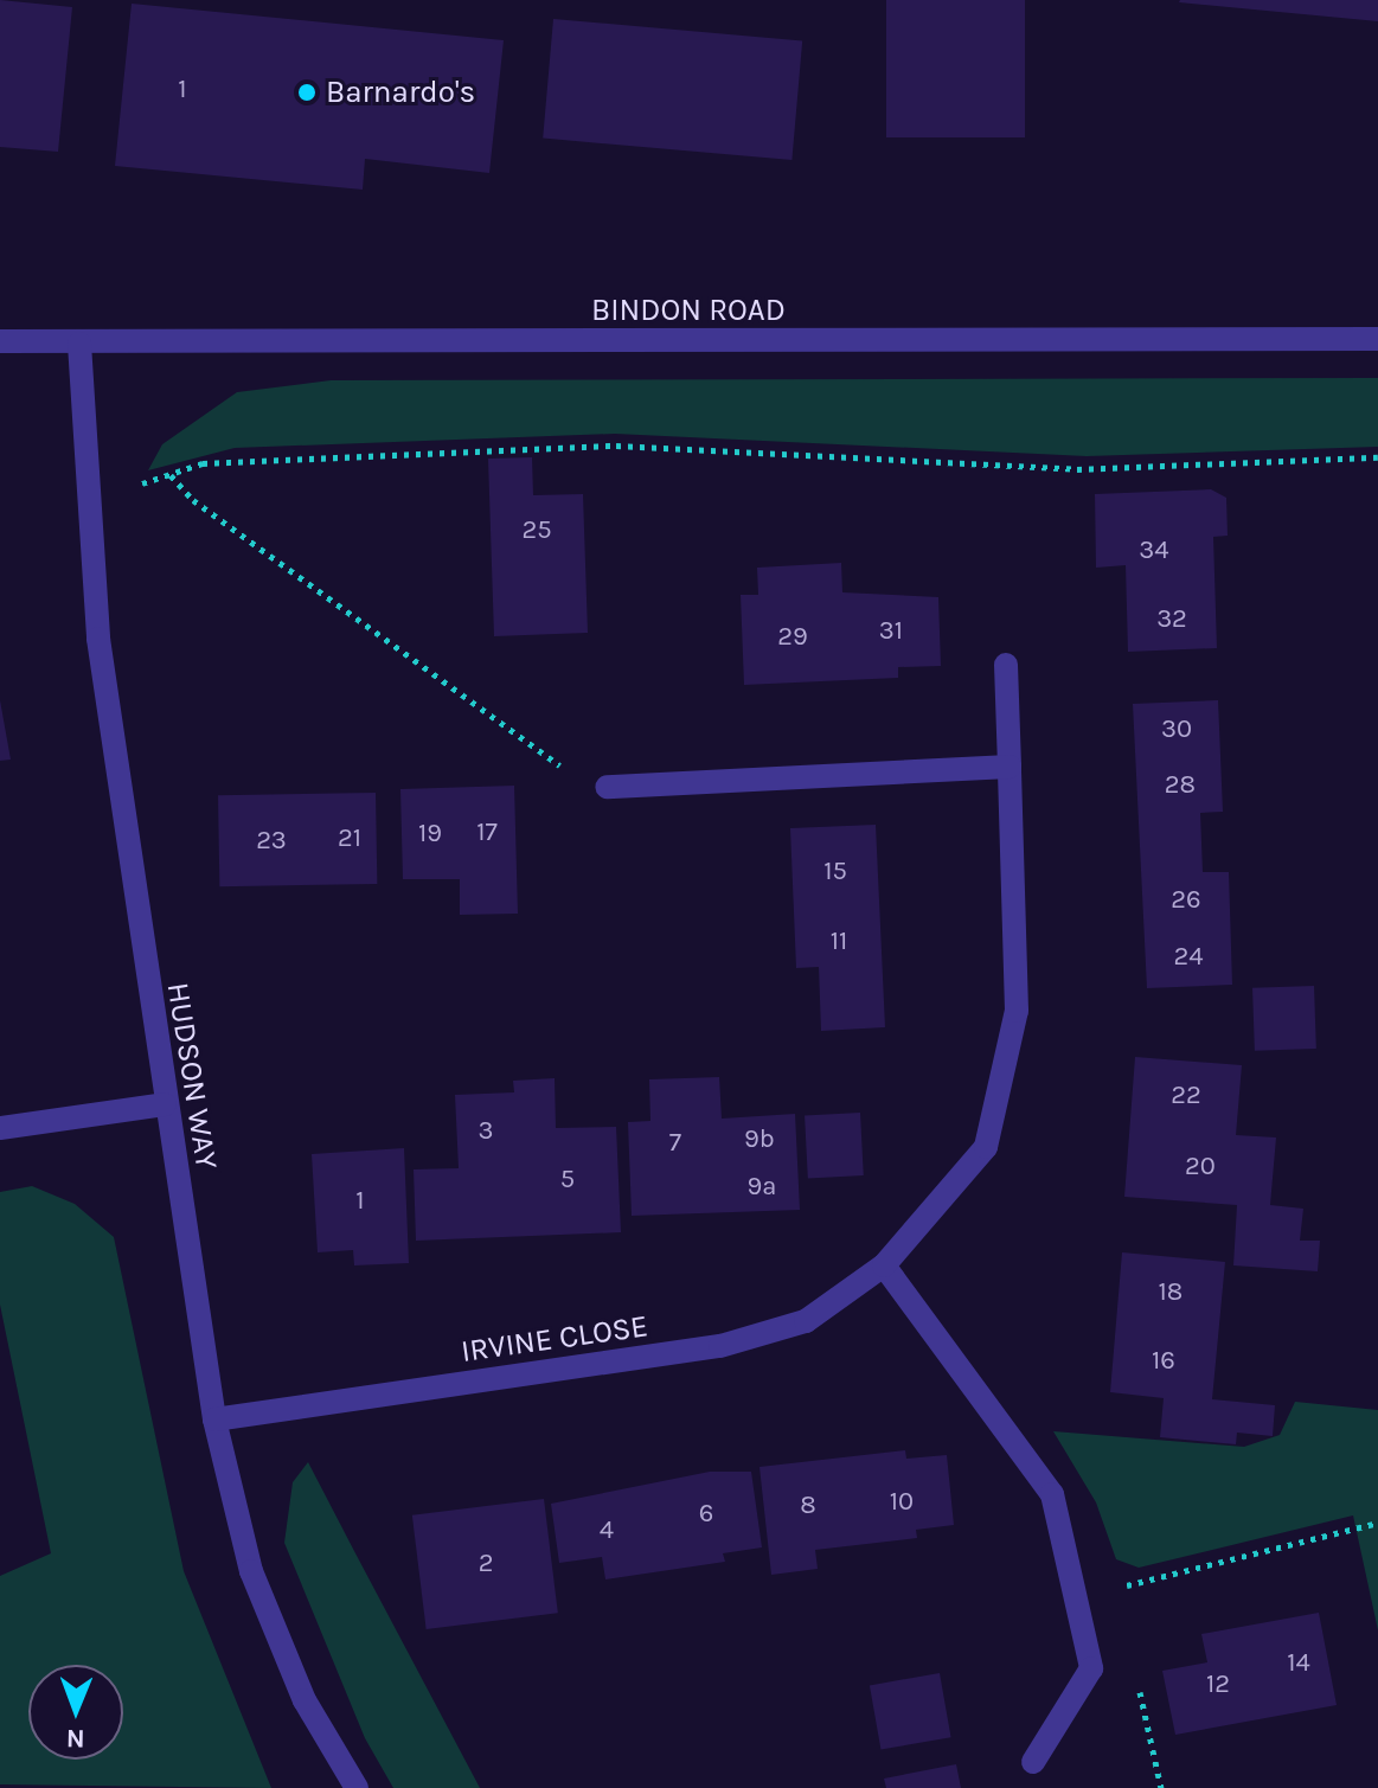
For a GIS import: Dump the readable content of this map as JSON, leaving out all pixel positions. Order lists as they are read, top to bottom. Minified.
{"streets":{"street":["BINDON ROAD","HUDSON WAY","IRVINE CLOSE"]},"crossings":[["BINDON ROAD","HUDSON WAY"],["HUDSON WAY","IRVINE CLOSE"]],"places":["Barnardo's"],"house_numbers":["1","25","34","32","31","29","30","28","17","19","21","23","15","26","11","24","22","3","9b","7","20","5","9a","1","18","16","10","8","6","4","2","14","12"],"north":"bottom"}
